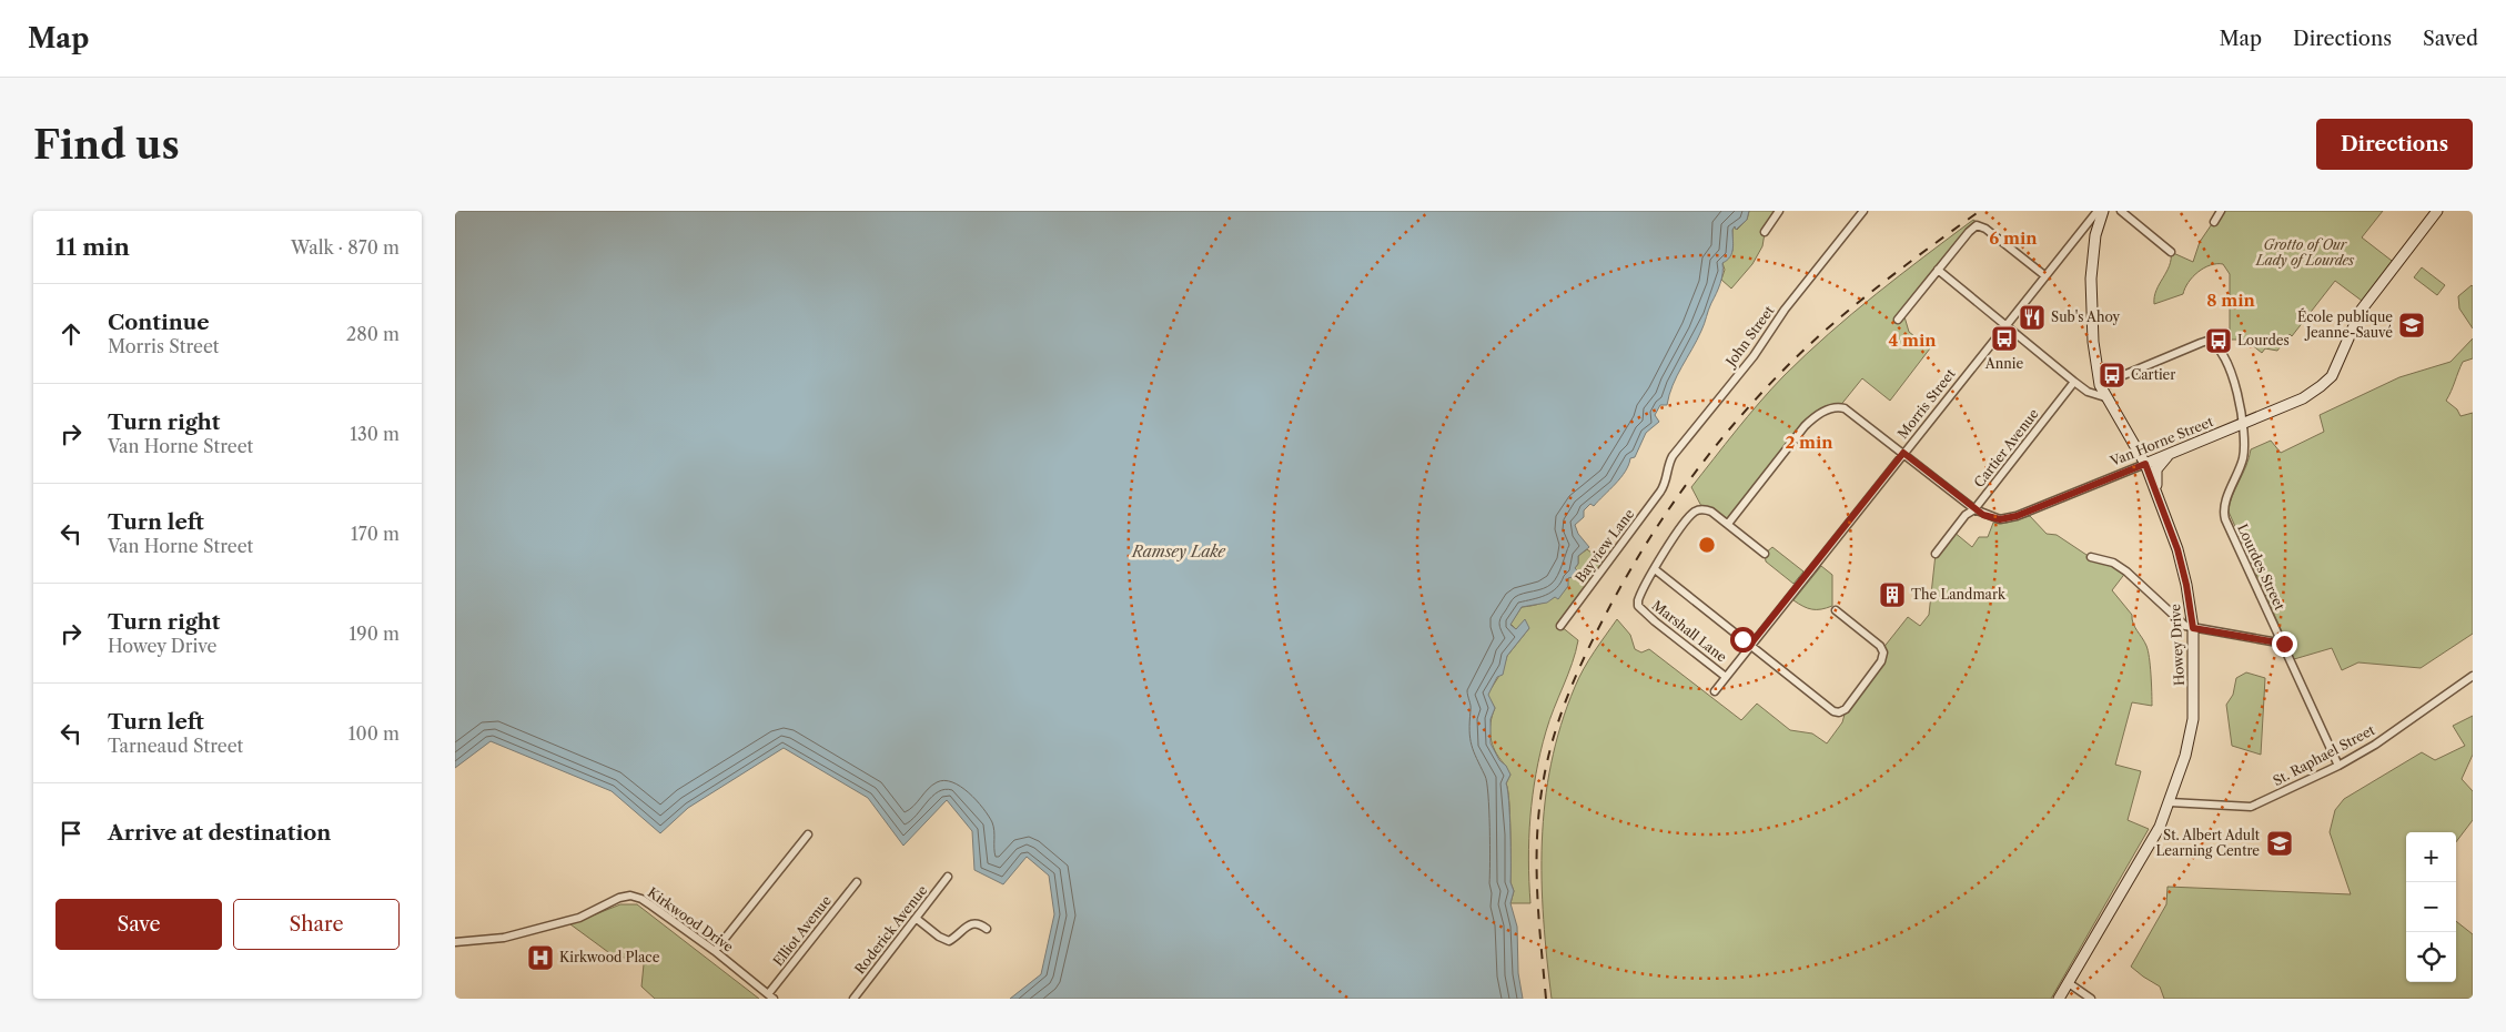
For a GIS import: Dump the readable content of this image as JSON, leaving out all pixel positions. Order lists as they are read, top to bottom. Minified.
{"streets":{"main road":["Van Horne Street","Howey Drive"],"street":["John Street","Morris Street","Cartier Avenue","Bayview Lane","Lourdes Street","Marshall Lane","St. Raphael Street","Kirkwood Drive","Roderick Avenue","Elliot Avenue"]},"crossings":[["John Street","Bayview Lane"],["Morris Street","Van Horne Street"],["Morris Street","Marshall Lane"],["Van Horne Street","Cartier Avenue"],["Van Horne Street","Lourdes Street"],["Van Horne Street","Howey Drive"],["Lourdes Street","Howey Drive"],["Lourdes Street","St. Raphael Street"],["Howey Drive","St. Raphael Street"],["Kirkwood Drive","Elliot Avenue"]],"water":["Ramsey Lake"],"parks":["Grotto of Our Lady of Lourdes"],"places":{"restaurant":["Sub's Ahoy"],"school or university":["École publique Jeanne-Sauvé","St. Albert Adult Learning Centre"],"bus stop":["Annie","Lourdes","Cartier"],"building":["The Landmark"],"hospital":["Kirkwood Place"]},"page":{"header":"Map","nav":["Map","Directions","Saved"],"buttons":["Directions",["Save","Share"]],"title":"Find us","heading":["11 min","Walk · 870 m"],"list":[["Continue","Morris Street","280 m"],["Turn right","Van Horne Street","130 m"],["Turn left","Van Horne Street","170 m"],["Turn right","Howey Drive","190 m"],["Turn left","Tarneaud Street","100 m"],"Arrive at destination"],"map_buttons":["+","−"]},"rings":["6 min","8 min","4 min","2 min"]}
